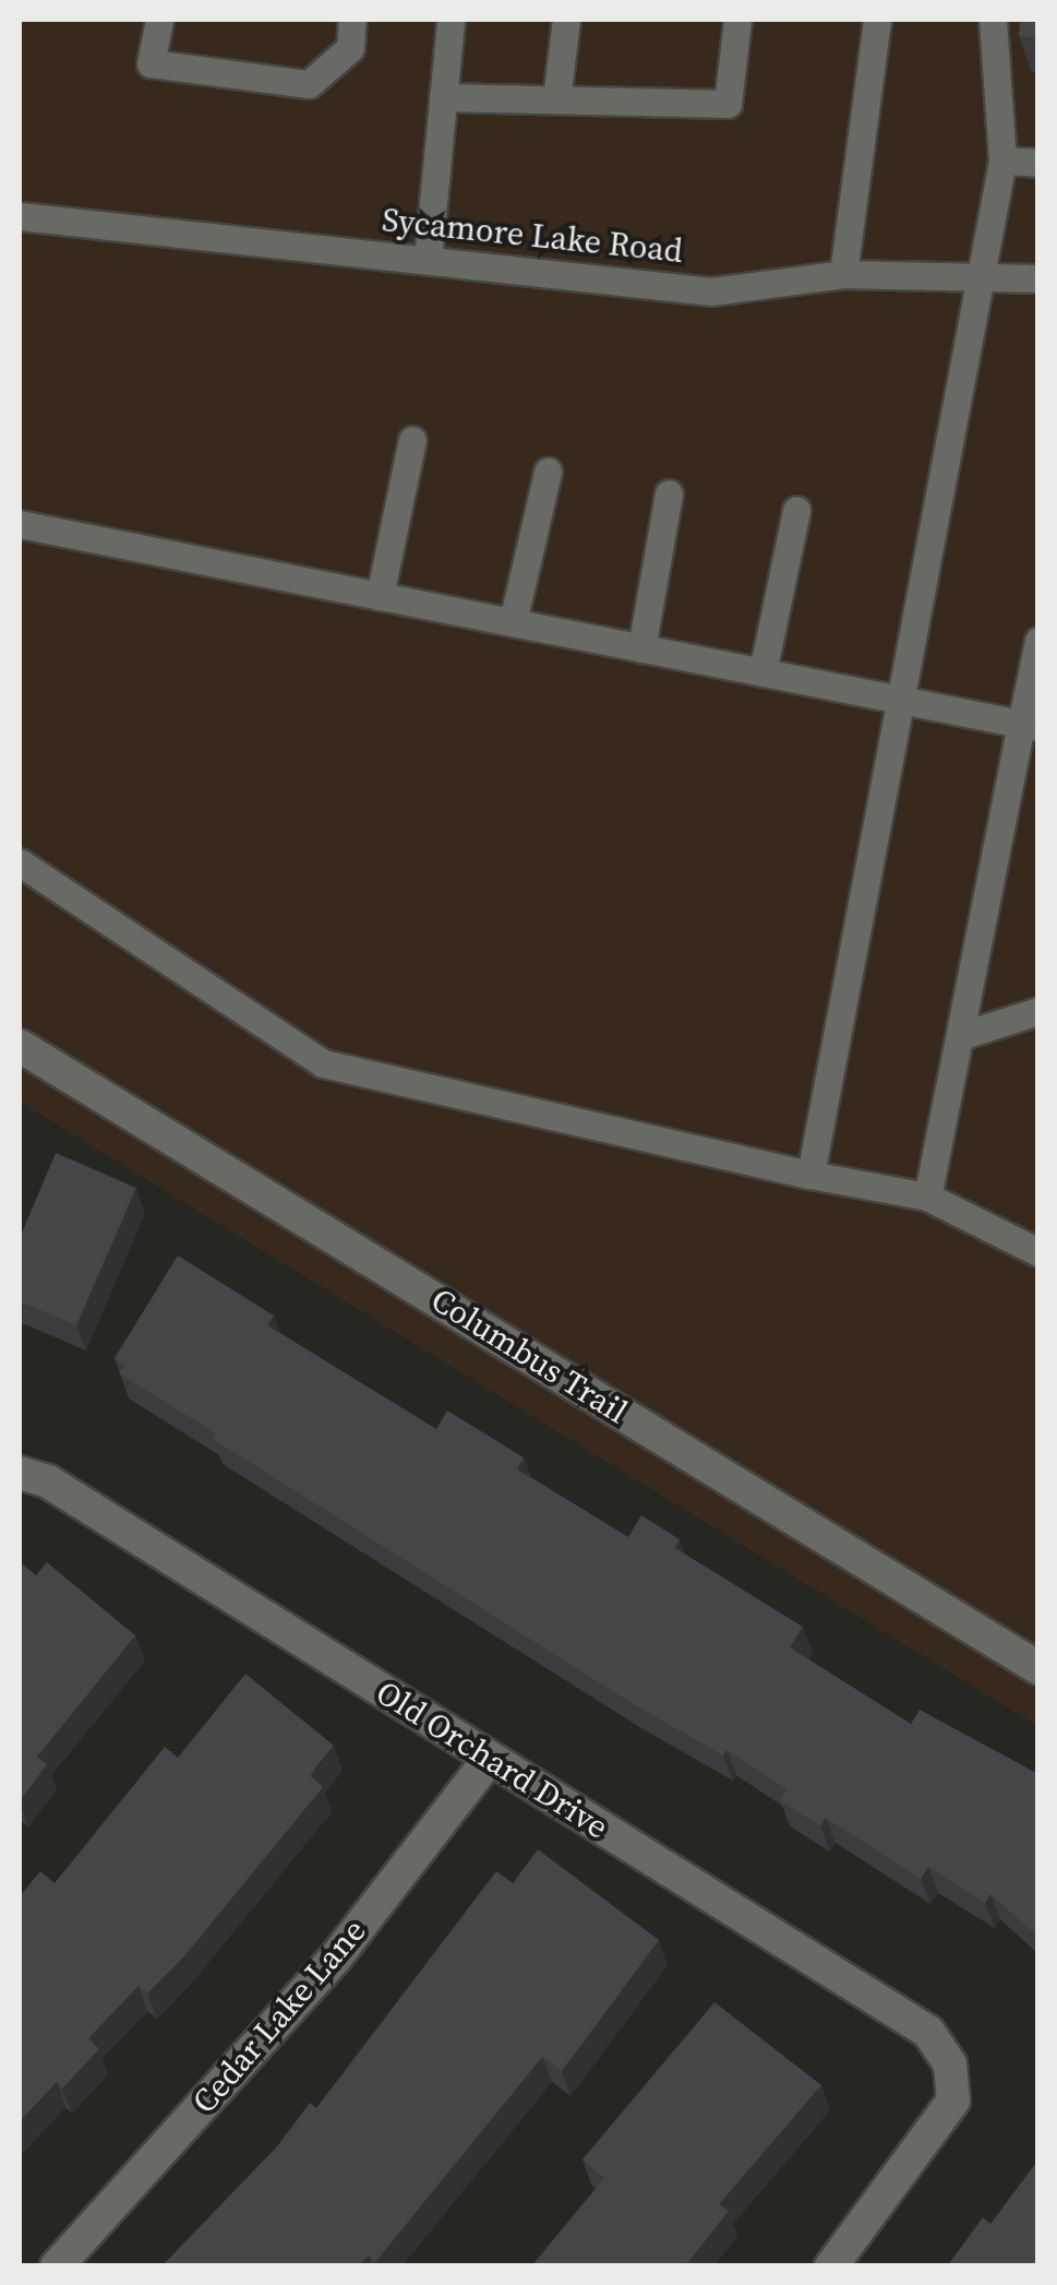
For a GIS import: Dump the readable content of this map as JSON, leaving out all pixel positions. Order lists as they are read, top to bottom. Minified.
{"streets":{"street":["Columbus Trail","Old Orchard Drive","Cedar Lake Lane"],"lane":["Sycamore Lake Road"]},"crossings":[["Old Orchard Drive","Cedar Lake Lane"]]}
